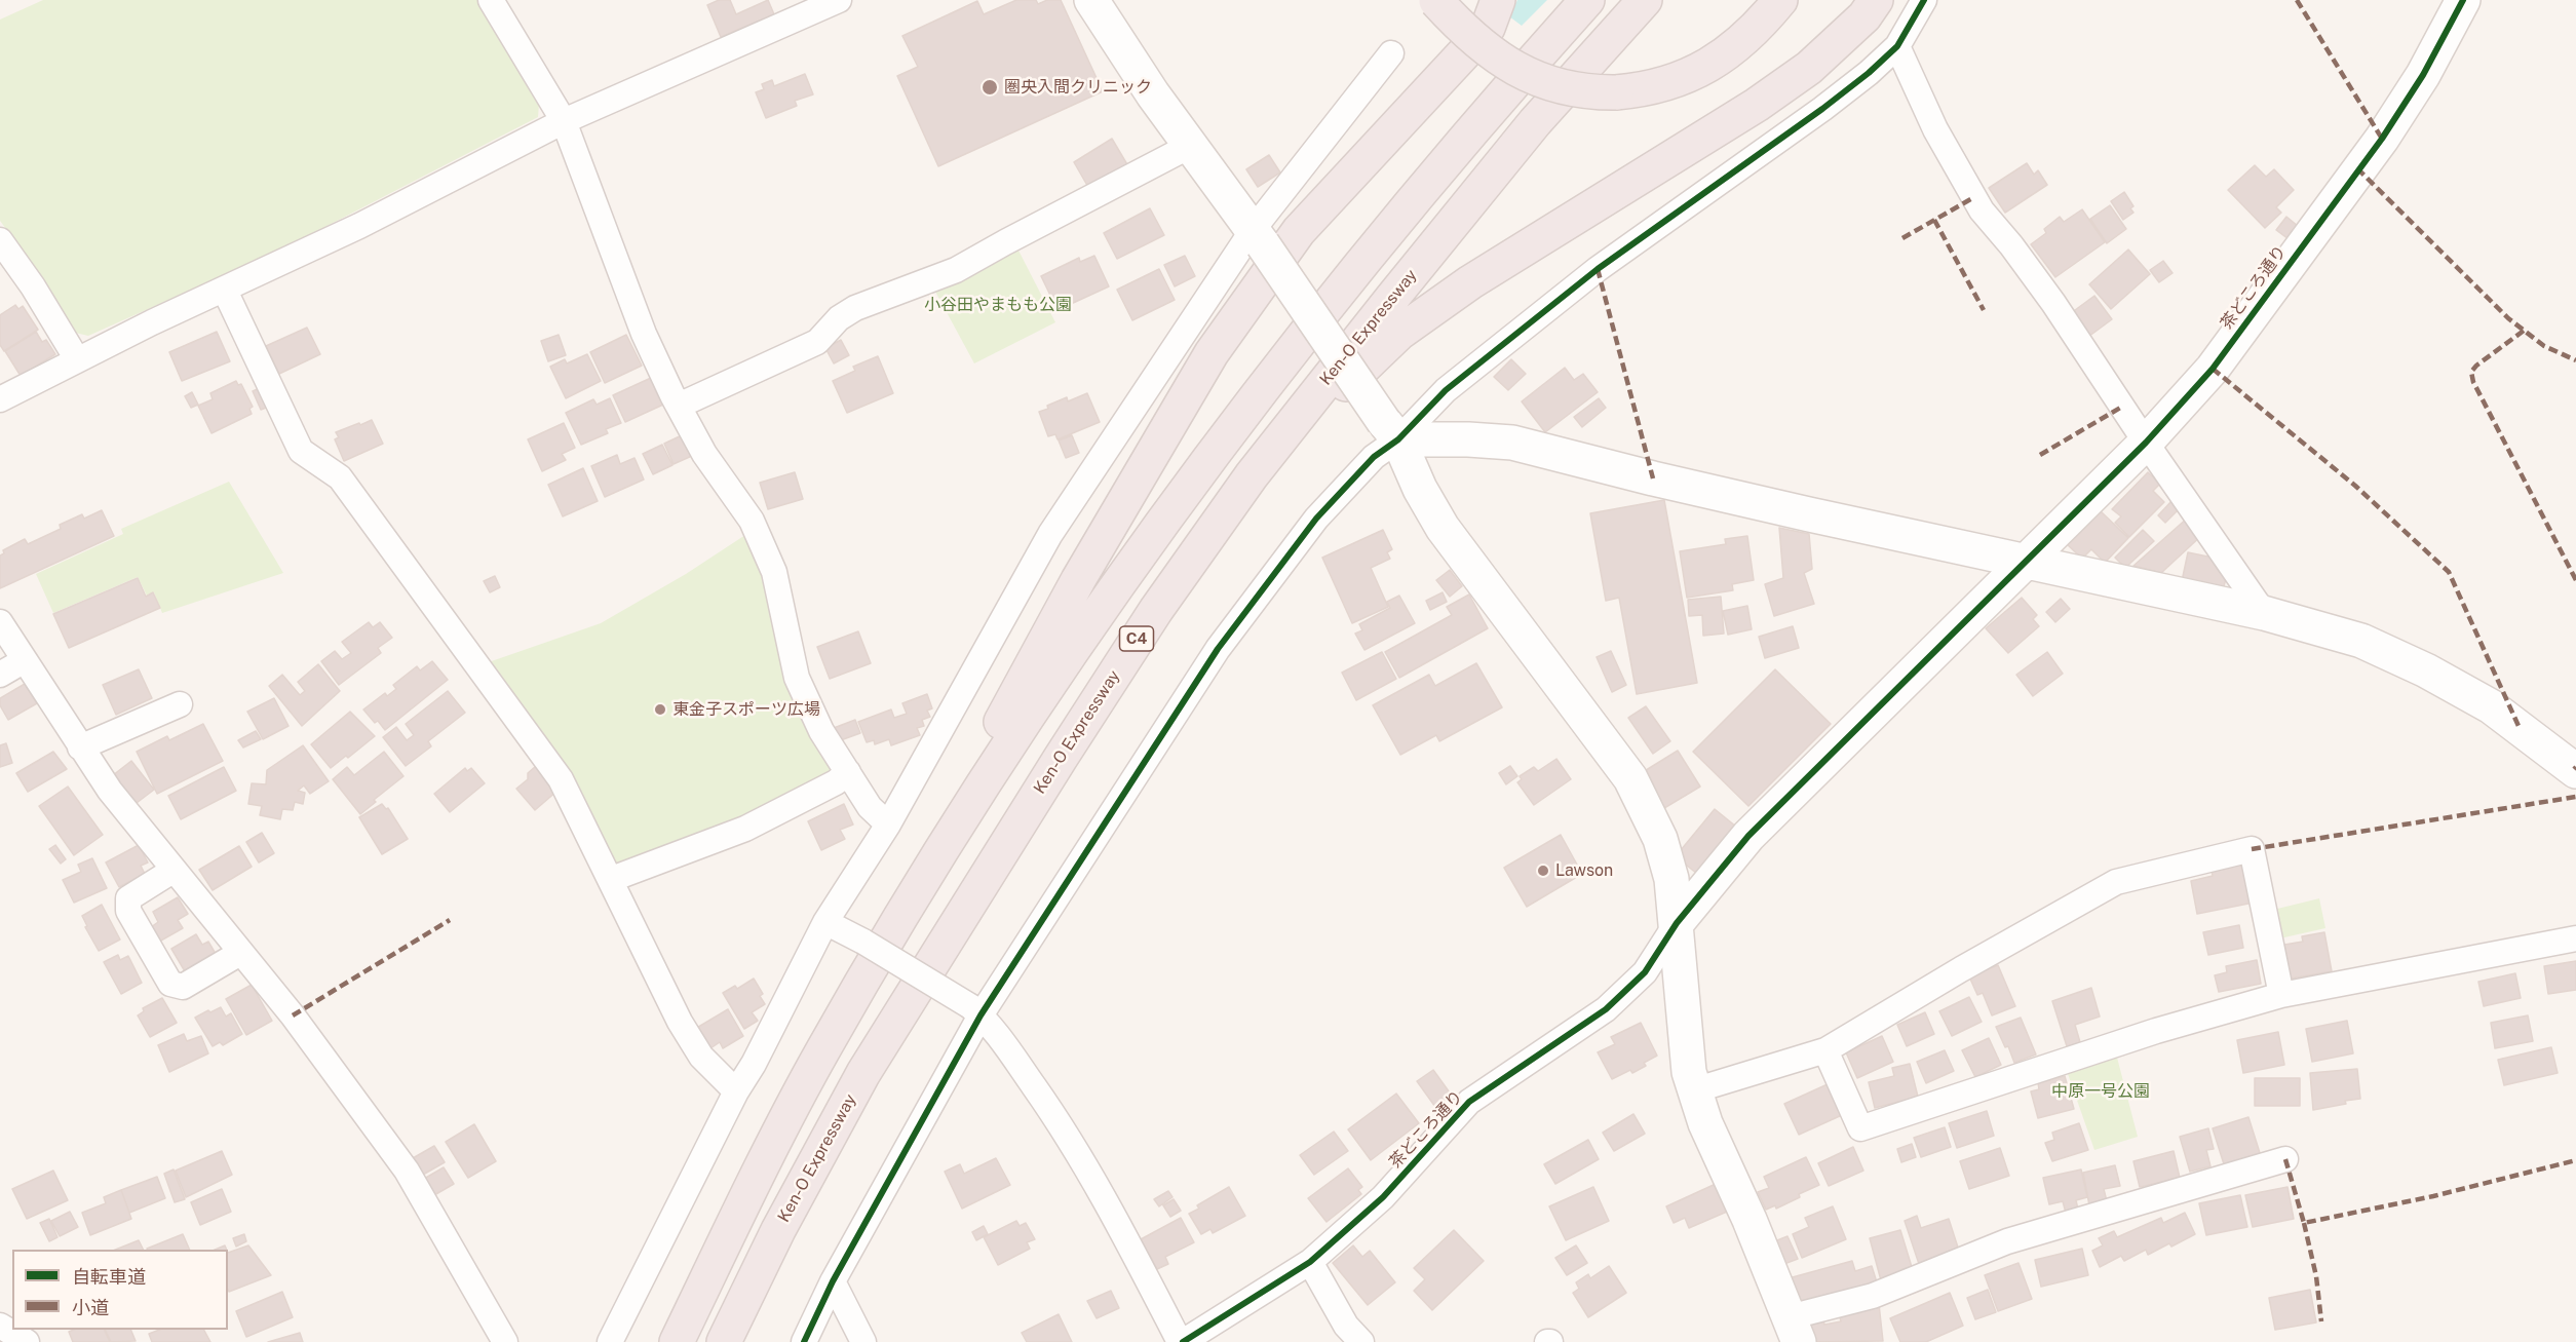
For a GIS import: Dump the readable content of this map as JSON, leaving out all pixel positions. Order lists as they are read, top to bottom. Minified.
{"streets":{"highway":["Ken-O Expressway","C4"],"street":["茶どころ通り"]},"parks":["小谷田やまもも公園","中原一号公園"],"places":["圏央入間クリニック","東金子スポーツ広場","Lawson"],"legend":["自転車道","小道"]}
